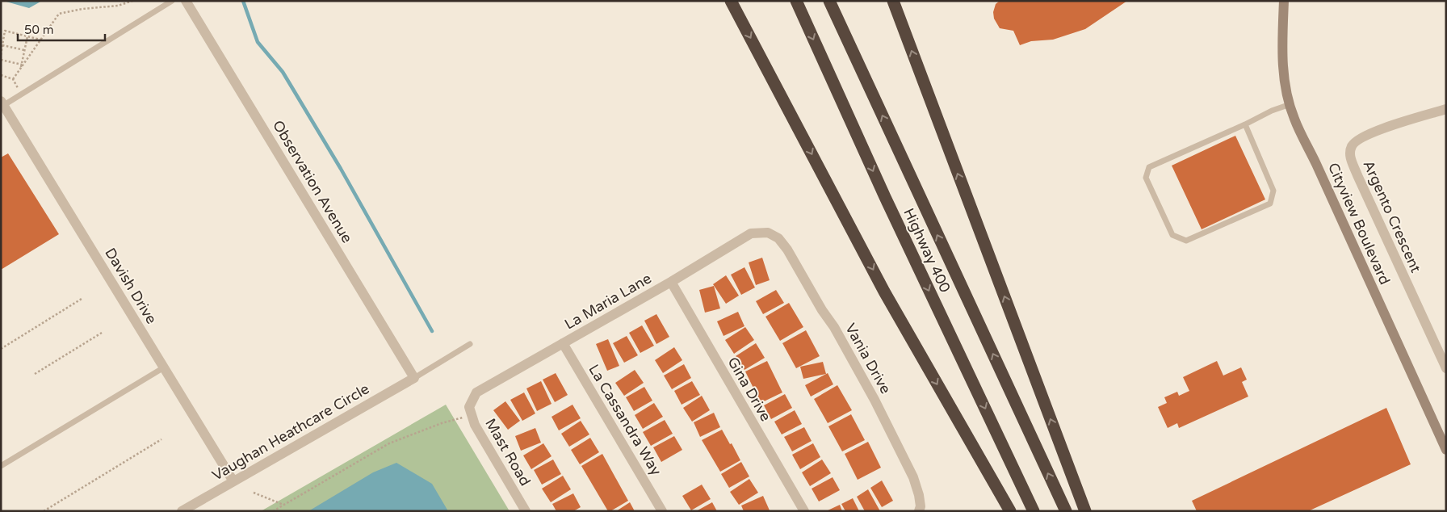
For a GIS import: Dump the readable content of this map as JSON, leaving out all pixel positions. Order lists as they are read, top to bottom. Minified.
{"streets":{"highway":["Highway 400"],"street":["Observation Avenue","Argento Crescent","Cityview Boulevard","Davish Drive","La Maria Lane","Vania Drive","Gina Drive","La Cassandra Way","Vaughan Heathcare Circle","Mast Road"]},"crossings":[["Observation Avenue","Vaughan Heathcare Circle"],["Davish Drive","Vaughan Heathcare Circle"],["La Maria Lane","Vania Drive"],["La Maria Lane","Gina Drive"],["La Maria Lane","La Cassandra Way"],["La Maria Lane","Mast Road"]],"scale_bar":"50 m"}
